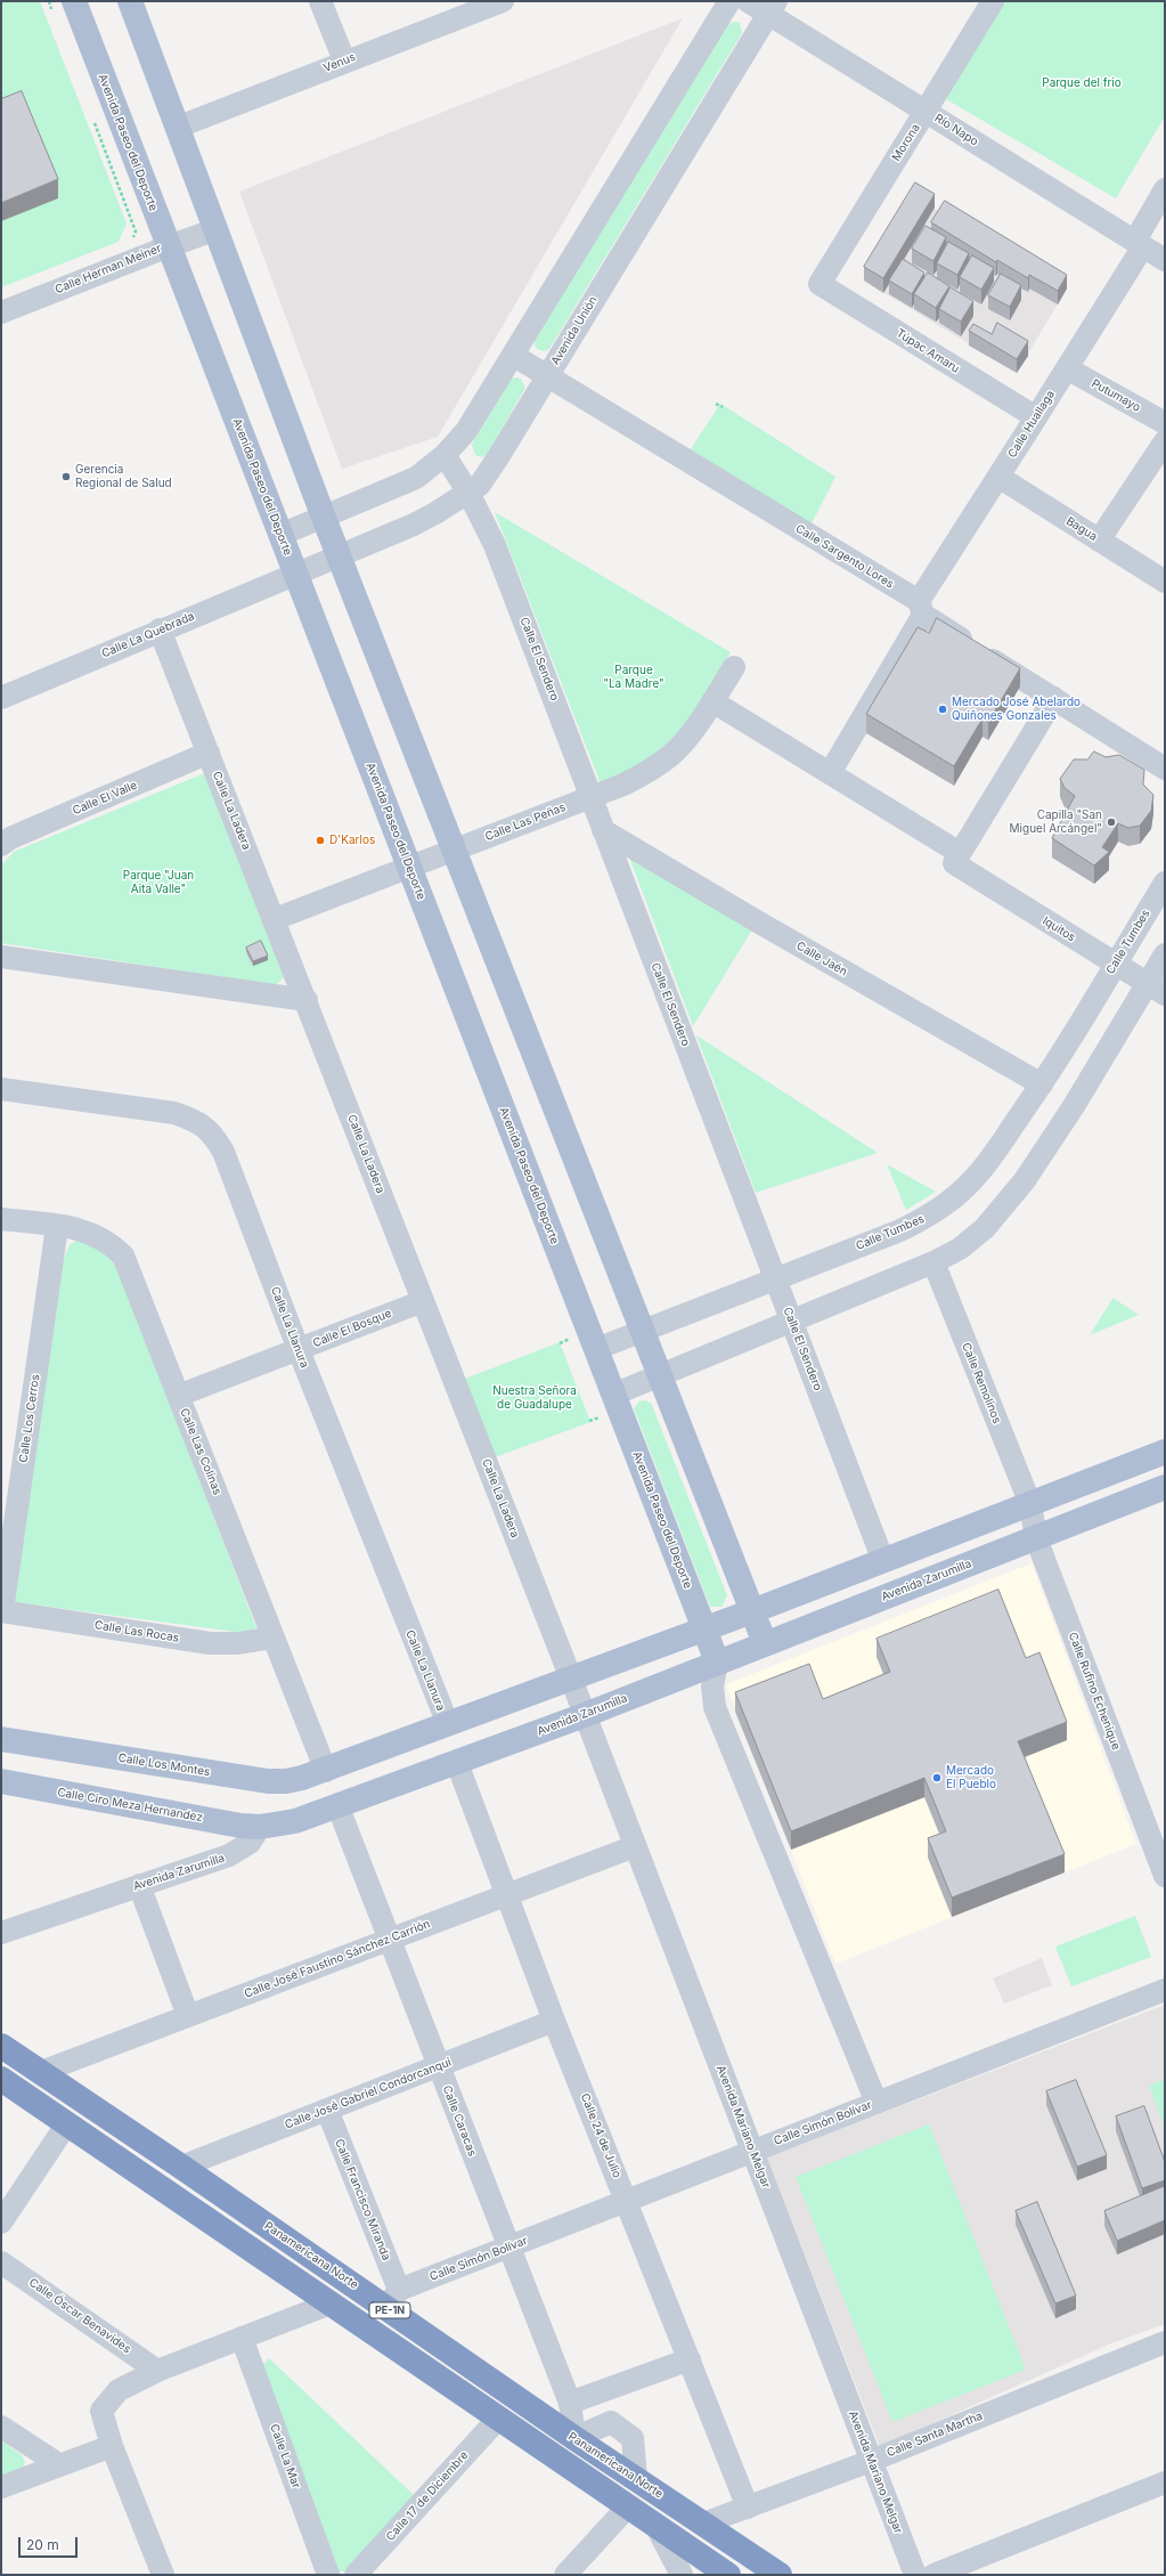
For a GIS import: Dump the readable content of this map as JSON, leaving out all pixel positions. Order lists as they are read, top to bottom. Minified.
{"streets":{"highway":["Panamericana Norte","PE-1N"],"main road":["Avenida Paseo del Deporte","Avenida Zarumilla","Calle Los Montes","Calle Ciro Meza Hernandez"],"street":["Venus","Río Napo","Morona","Calle Herman Meiner","Avenida Unión","Túpac Amaru","Putumayo","Calle Huallaga","Bagua","Calle Sargento Lores","Calle La Quebrada","Calle El Sendero","Calle El Valle","Calle La Ladera","Calle Las Peñas","Iquitos","Calle Tumbes","Calle Jaén","Calle La Llanura","Calle El Bosque","Calle Remolinos","Calle Los Cerros","Calle Las Colinas","Calle Las Rocas","Calle Rufino Echenique","Calle José Faustino Sánchez Carrión","Calle José Gabriel Condorcanqui","Calle Caracas","Calle Simón Bolívar","Avenida Mariano Melgar","Calle 24 de Julio","Calle Francisco Miranda","Calle Óscar Benavides","Calle Santa Martha","Calle La Mar","Calle 17 de Diciembre"]},"crossings":[["Río Napo","Morona"],["Río Napo","Avenida Unión"],["Río Napo","Calle Huallaga"],["Avenida Paseo del Deporte","Calle Herman Meiner"],["Avenida Paseo del Deporte","Avenida Unión"],["Avenida Paseo del Deporte","Calle La Quebrada"],["Avenida Paseo del Deporte","Calle Las Peñas"],["Avenida Paseo del Deporte","Calle Tumbes"],["Avenida Paseo del Deporte","Avenida Zarumilla"],["Morona","Túpac Amaru"],["Avenida Unión","Calle Sargento Lores"],["Avenida Unión","Calle La Quebrada"],["Avenida Unión","Calle El Sendero"],["Túpac Amaru","Calle Huallaga"],["Putumayo","Calle Huallaga"],["Calle Huallaga","Bagua"],["Calle Huallaga","Calle Sargento Lores"],["Calle Huallaga","Iquitos"],["Calle La Quebrada","Calle La Ladera"],["Calle El Sendero","Calle Las Peñas"],["Calle El Sendero","Calle Tumbes"],["Calle El Sendero","Calle Jaén"],["Calle El Valle","Calle La Ladera"],["Calle La Ladera","Calle Las Peñas"],["Calle La Ladera","Calle El Bosque"],["Calle La Ladera","Avenida Mariano Melgar"],["Calle Las Peñas","Iquitos"],["Iquitos","Calle Tumbes"],["Calle Tumbes","Calle Jaén"],["Calle La Llanura","Calle El Bosque"],["Calle El Bosque","Calle Las Colinas"],["Calle Remolinos","Calle Rufino Echenique"],["Calle Los Cerros","Calle Las Colinas"],["Calle Los Cerros","Calle Las Rocas"],["Calle Las Colinas","Calle Las Rocas"],["Calle Las Colinas","Calle Los Montes"],["Avenida Zarumilla","Calle Rufino Echenique"],["Avenida Zarumilla","Calle Ciro Meza Hernandez"],["Avenida Zarumilla","Calle Caracas"],["Avenida Zarumilla","Avenida Mariano Melgar"],["Avenida Zarumilla","Calle 24 de Julio"],["Calle José Faustino Sánchez Carrión","Calle Caracas"],["Calle José Faustino Sánchez Carrión","Avenida Mariano Melgar"],["Calle José Faustino Sánchez Carrión","Calle 24 de Julio"],["Calle José Faustino Sánchez Carrión","Panamericana Norte"],["Calle José Gabriel Condorcanqui","Calle Caracas"],["Calle José Gabriel Condorcanqui","Calle 24 de Julio"],["Calle José Gabriel Condorcanqui","Calle Francisco Miranda"],["Calle José Gabriel Condorcanqui","Panamericana Norte"],["Calle Caracas","Calle Simón Bolívar"],["Calle Caracas","Panamericana Norte"],["Calle Simón Bolívar","Avenida Mariano Melgar"],["Calle Simón Bolívar","Calle 24 de Julio"],["Calle Simón Bolívar","Calle Francisco Miranda"],["Calle Simón Bolívar","Panamericana Norte"],["Avenida Mariano Melgar","Calle Santa Martha"],["Calle 24 de Julio","Calle Santa Martha"],["Calle Francisco Miranda","Panamericana Norte"],["Panamericana Norte","Calle Santa Martha"],["PE-1N","Calle 17 de Diciembre"]],"parks":["Parque del frio","Parque \"La Madre\"","Parque \"Juan Aita Valle\"","Nuestra Señora de Guadalupe"],"places":["Gerencia Regional de Salud","Mercado José Abelardo Quiñones Gonzales","Capilla \"San Miguel Arcángel\"","D'Karlos","Mercado El Pueblo"],"scale_bar":"20 m"}
